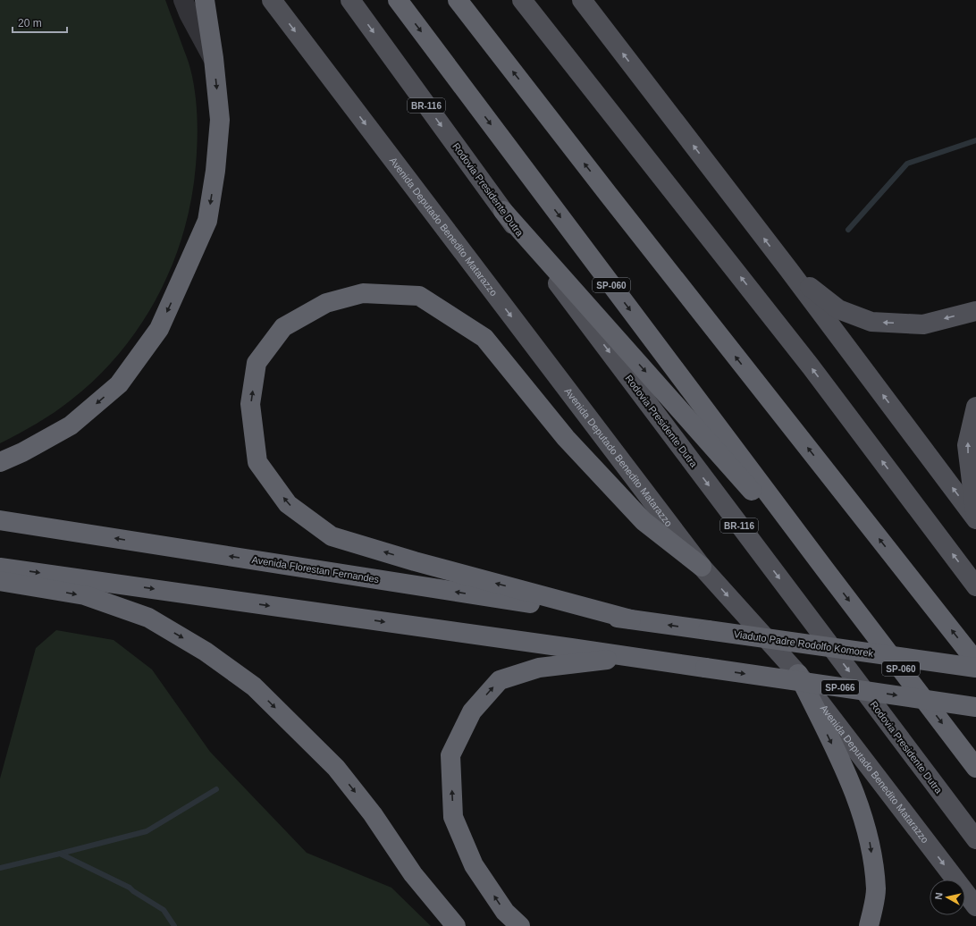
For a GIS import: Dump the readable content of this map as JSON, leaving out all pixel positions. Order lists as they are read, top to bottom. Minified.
{"streets":{"highway":["SP-060","Avenida Florestan Fernandes","Viaduto Padre Rodolfo Komorek","SP-066"],"main road":["BR-116","Rodovia Presidente Dutra","Avenida Deputado Benedito Matarazzo"]},"crossings":[["Avenida Florestan Fernandes","Viaduto Padre Rodolfo Komorek"]],"one_way":["Avenida Deputado Benedito Matarazzo"],"scale_bar":"20 m","north":"left"}
